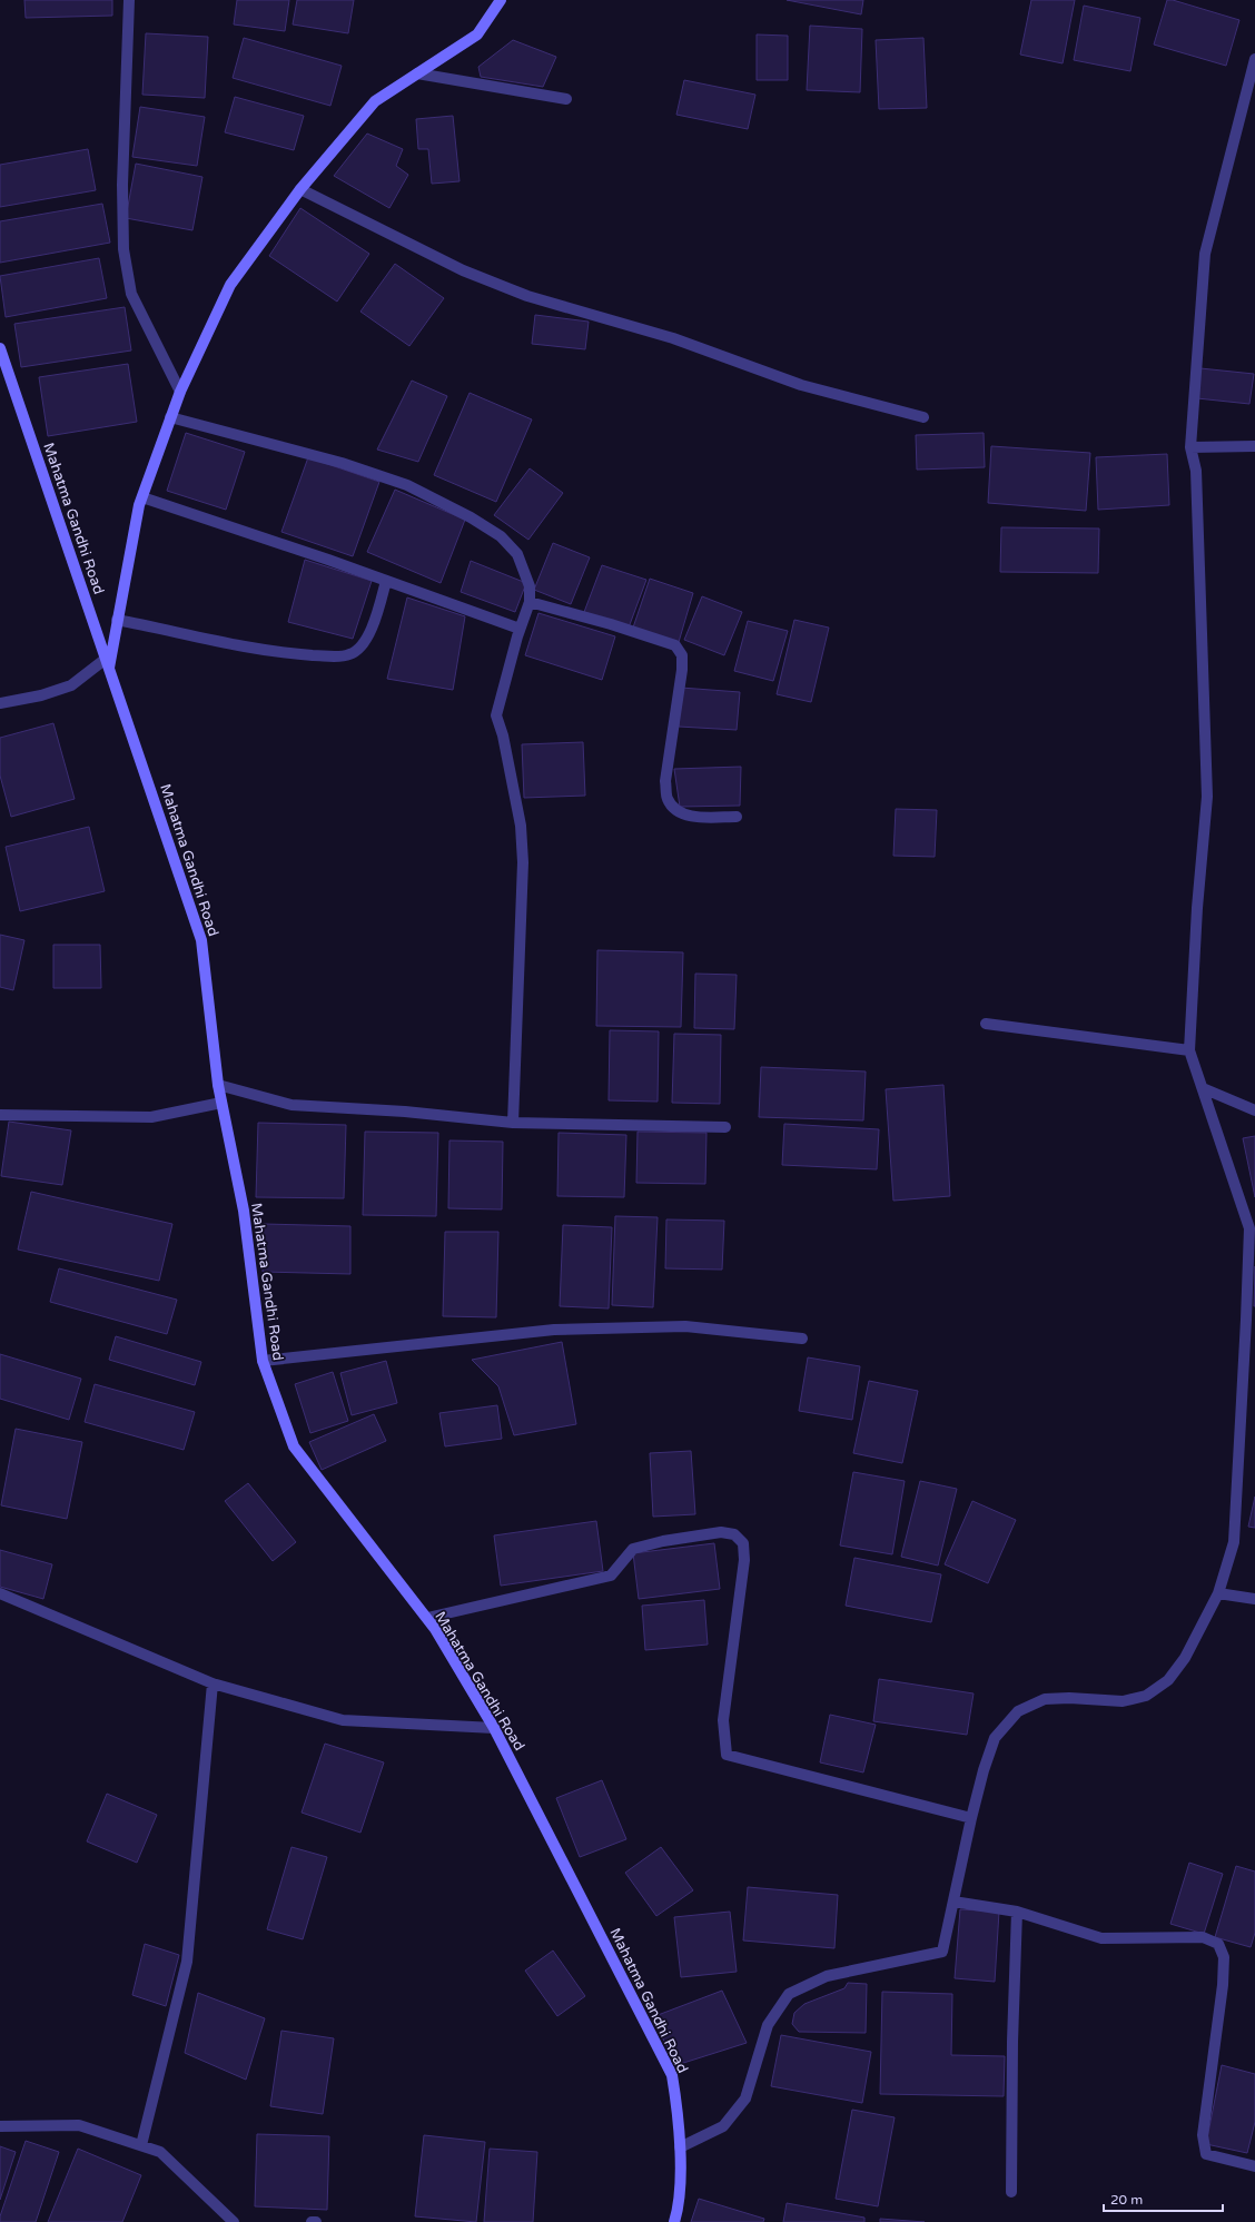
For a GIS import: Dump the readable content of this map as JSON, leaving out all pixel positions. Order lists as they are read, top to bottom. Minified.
{"streets":{"main road":["Mahatma Gandhi Road"]},"scale_bar":"20 m"}
